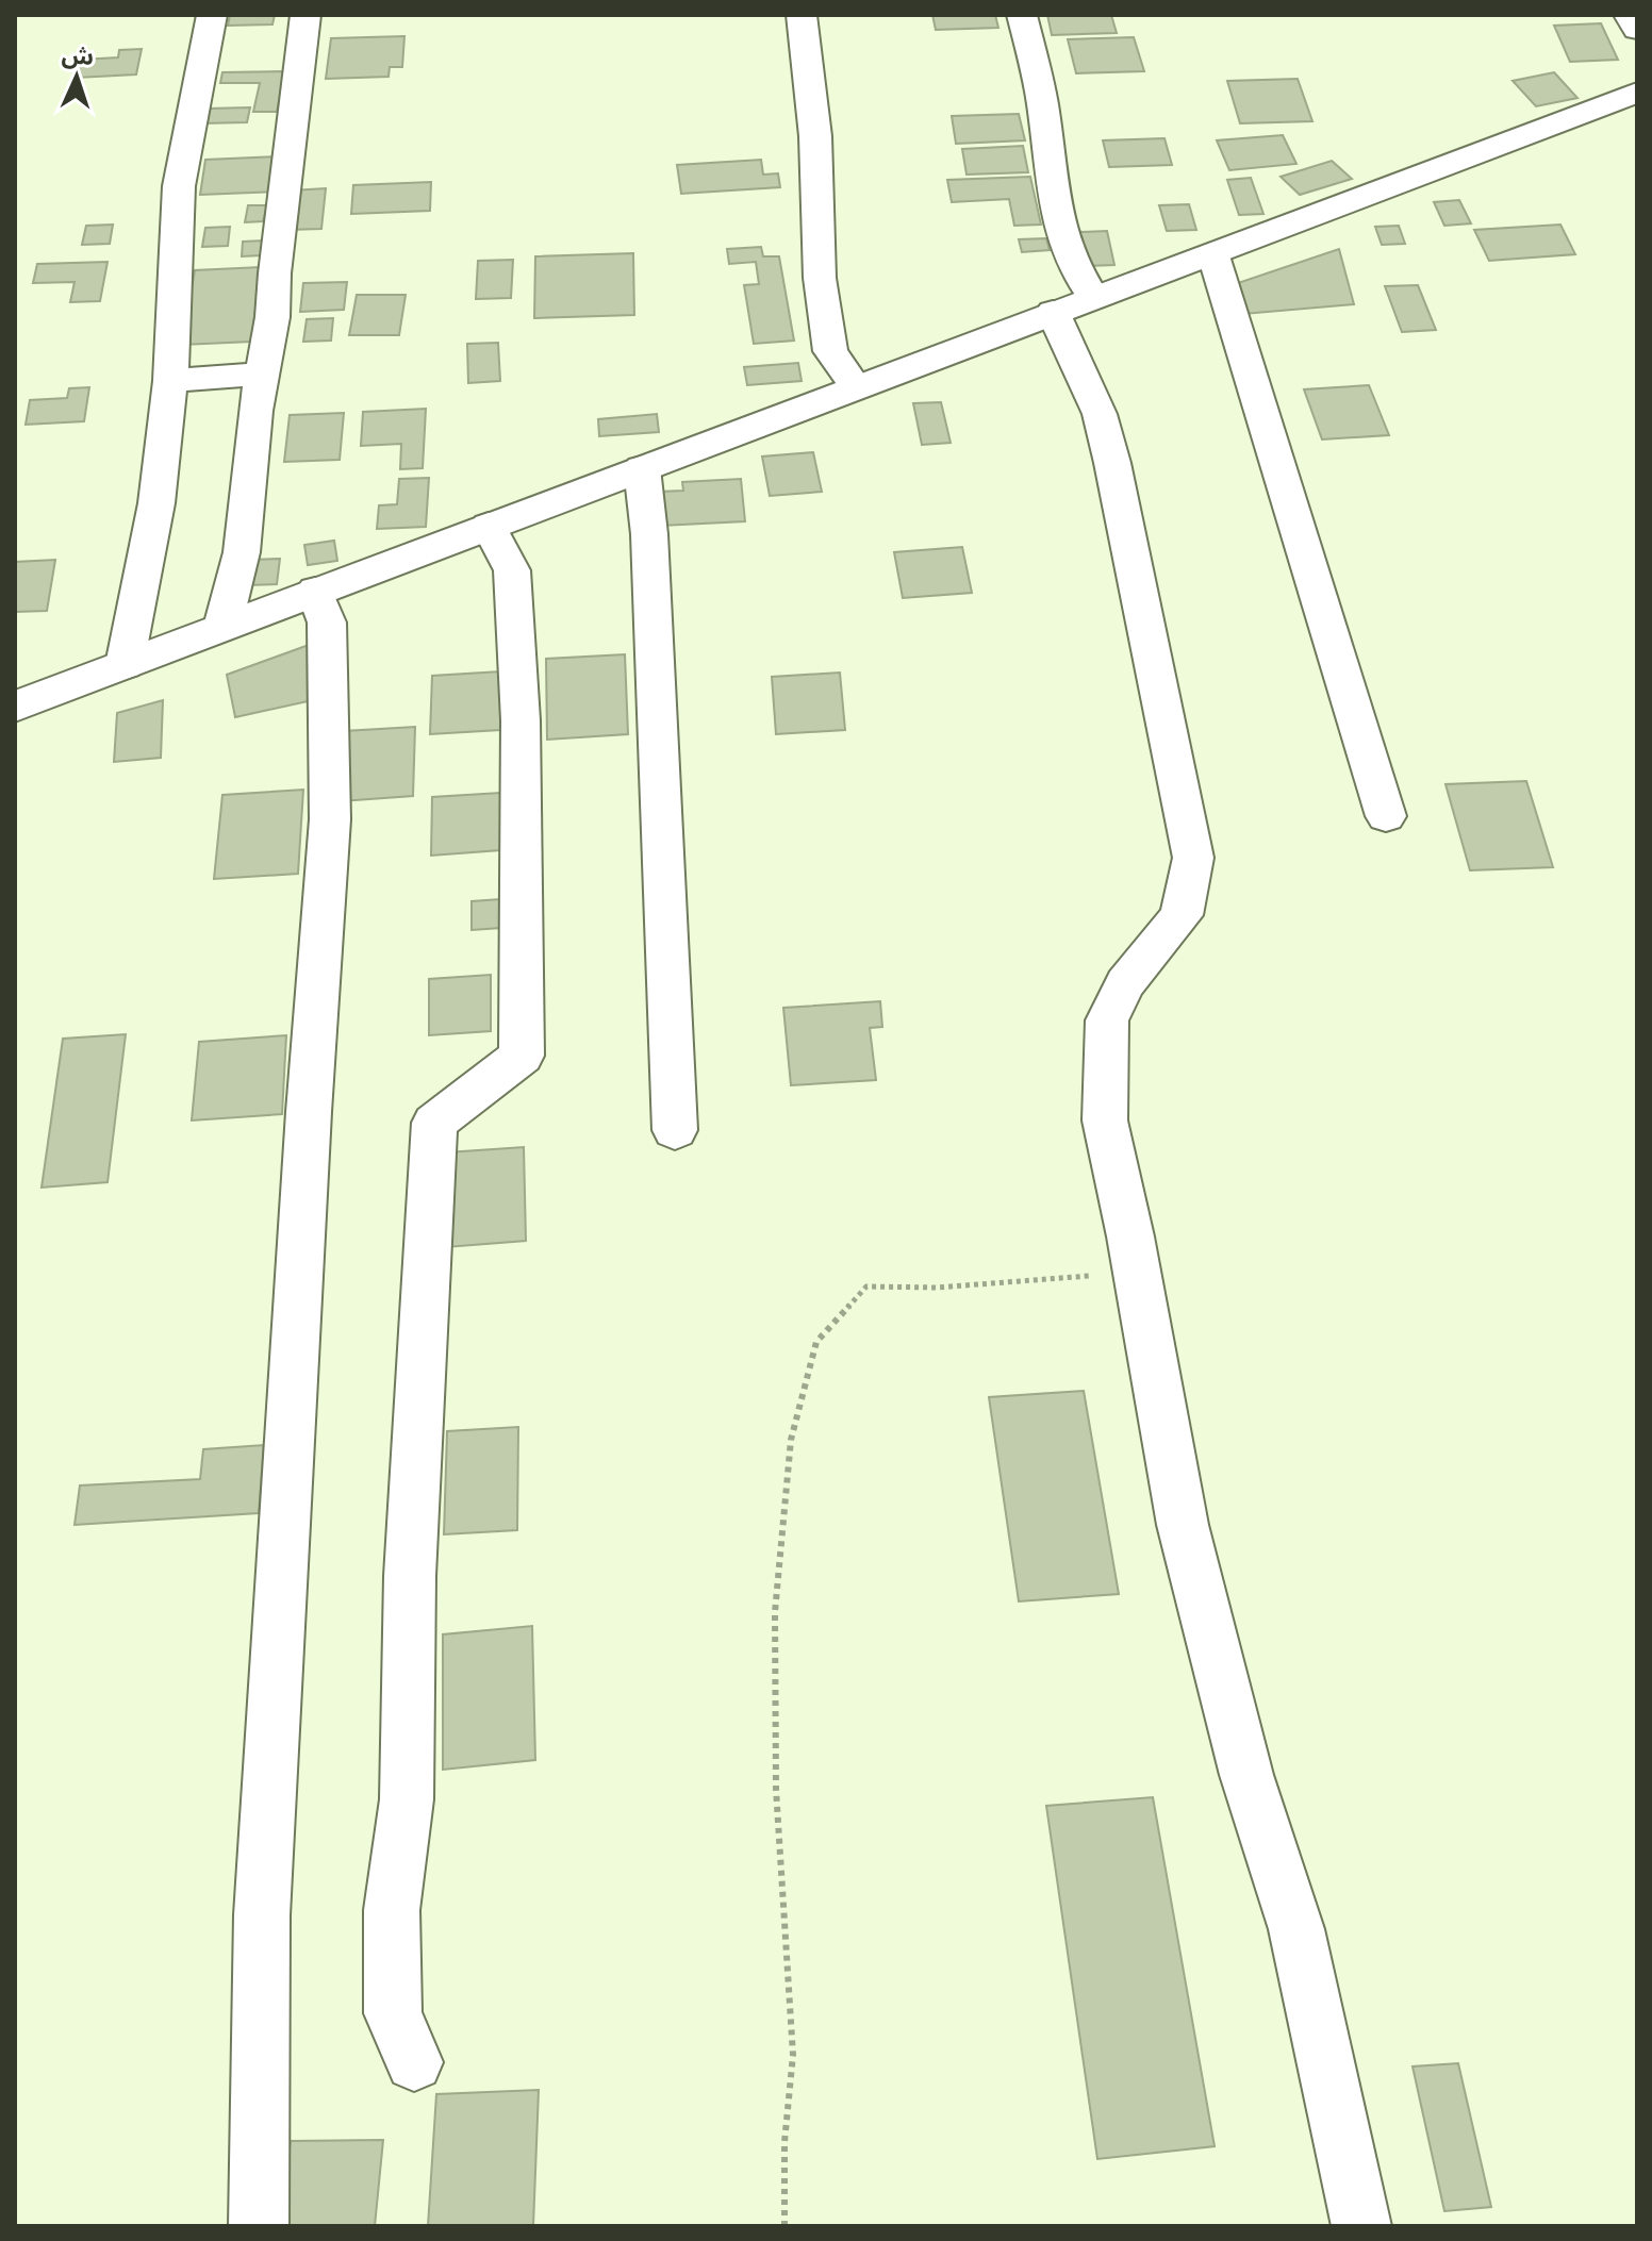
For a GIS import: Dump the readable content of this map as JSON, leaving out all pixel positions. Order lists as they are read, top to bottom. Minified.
{"north":"top"}
